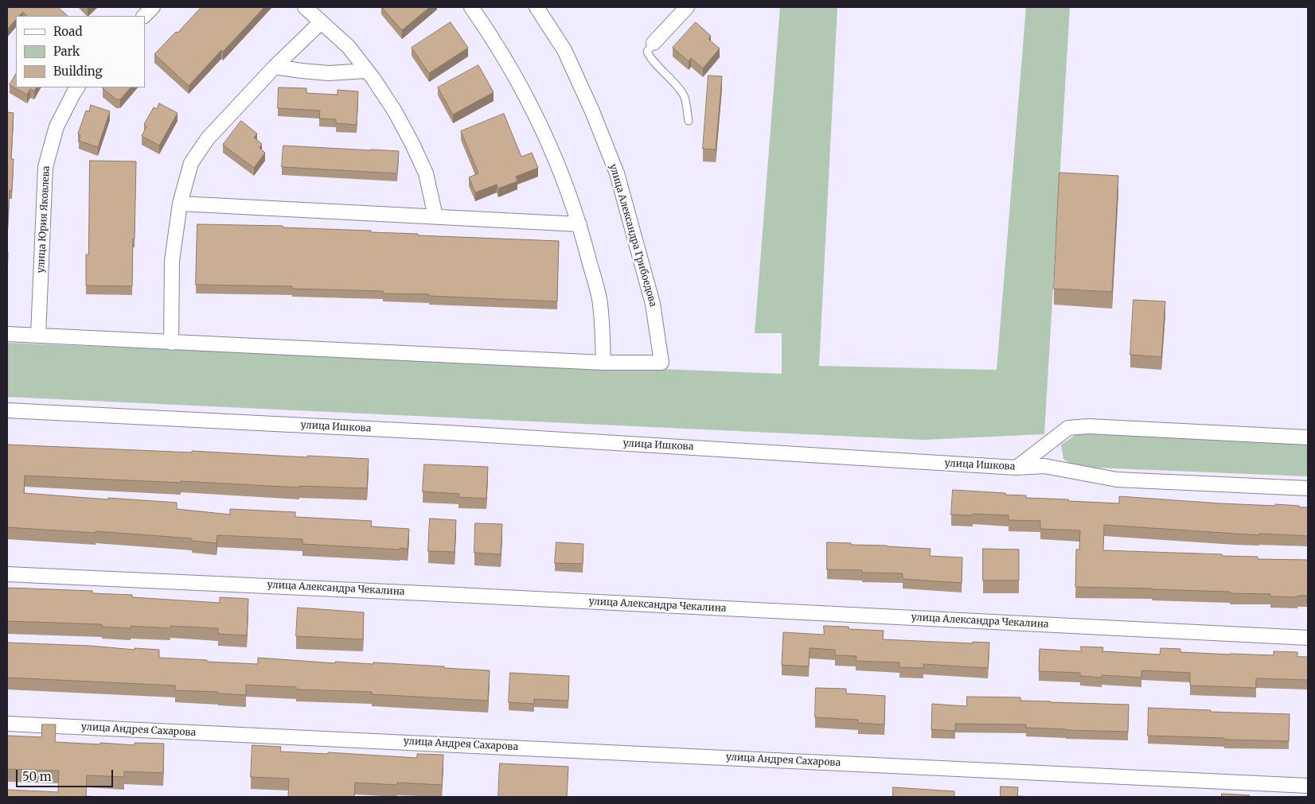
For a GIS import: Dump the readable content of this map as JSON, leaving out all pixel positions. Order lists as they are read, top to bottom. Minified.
{"streets":{"street":["улица Юрия Яковлева","улица Александра Грибоедова","улица Ишкова","улица Александра Чекалина","улица Андрея Сахарова"]},"legend":["Road","Park","Building"],"scale_bar":"50 m"}
